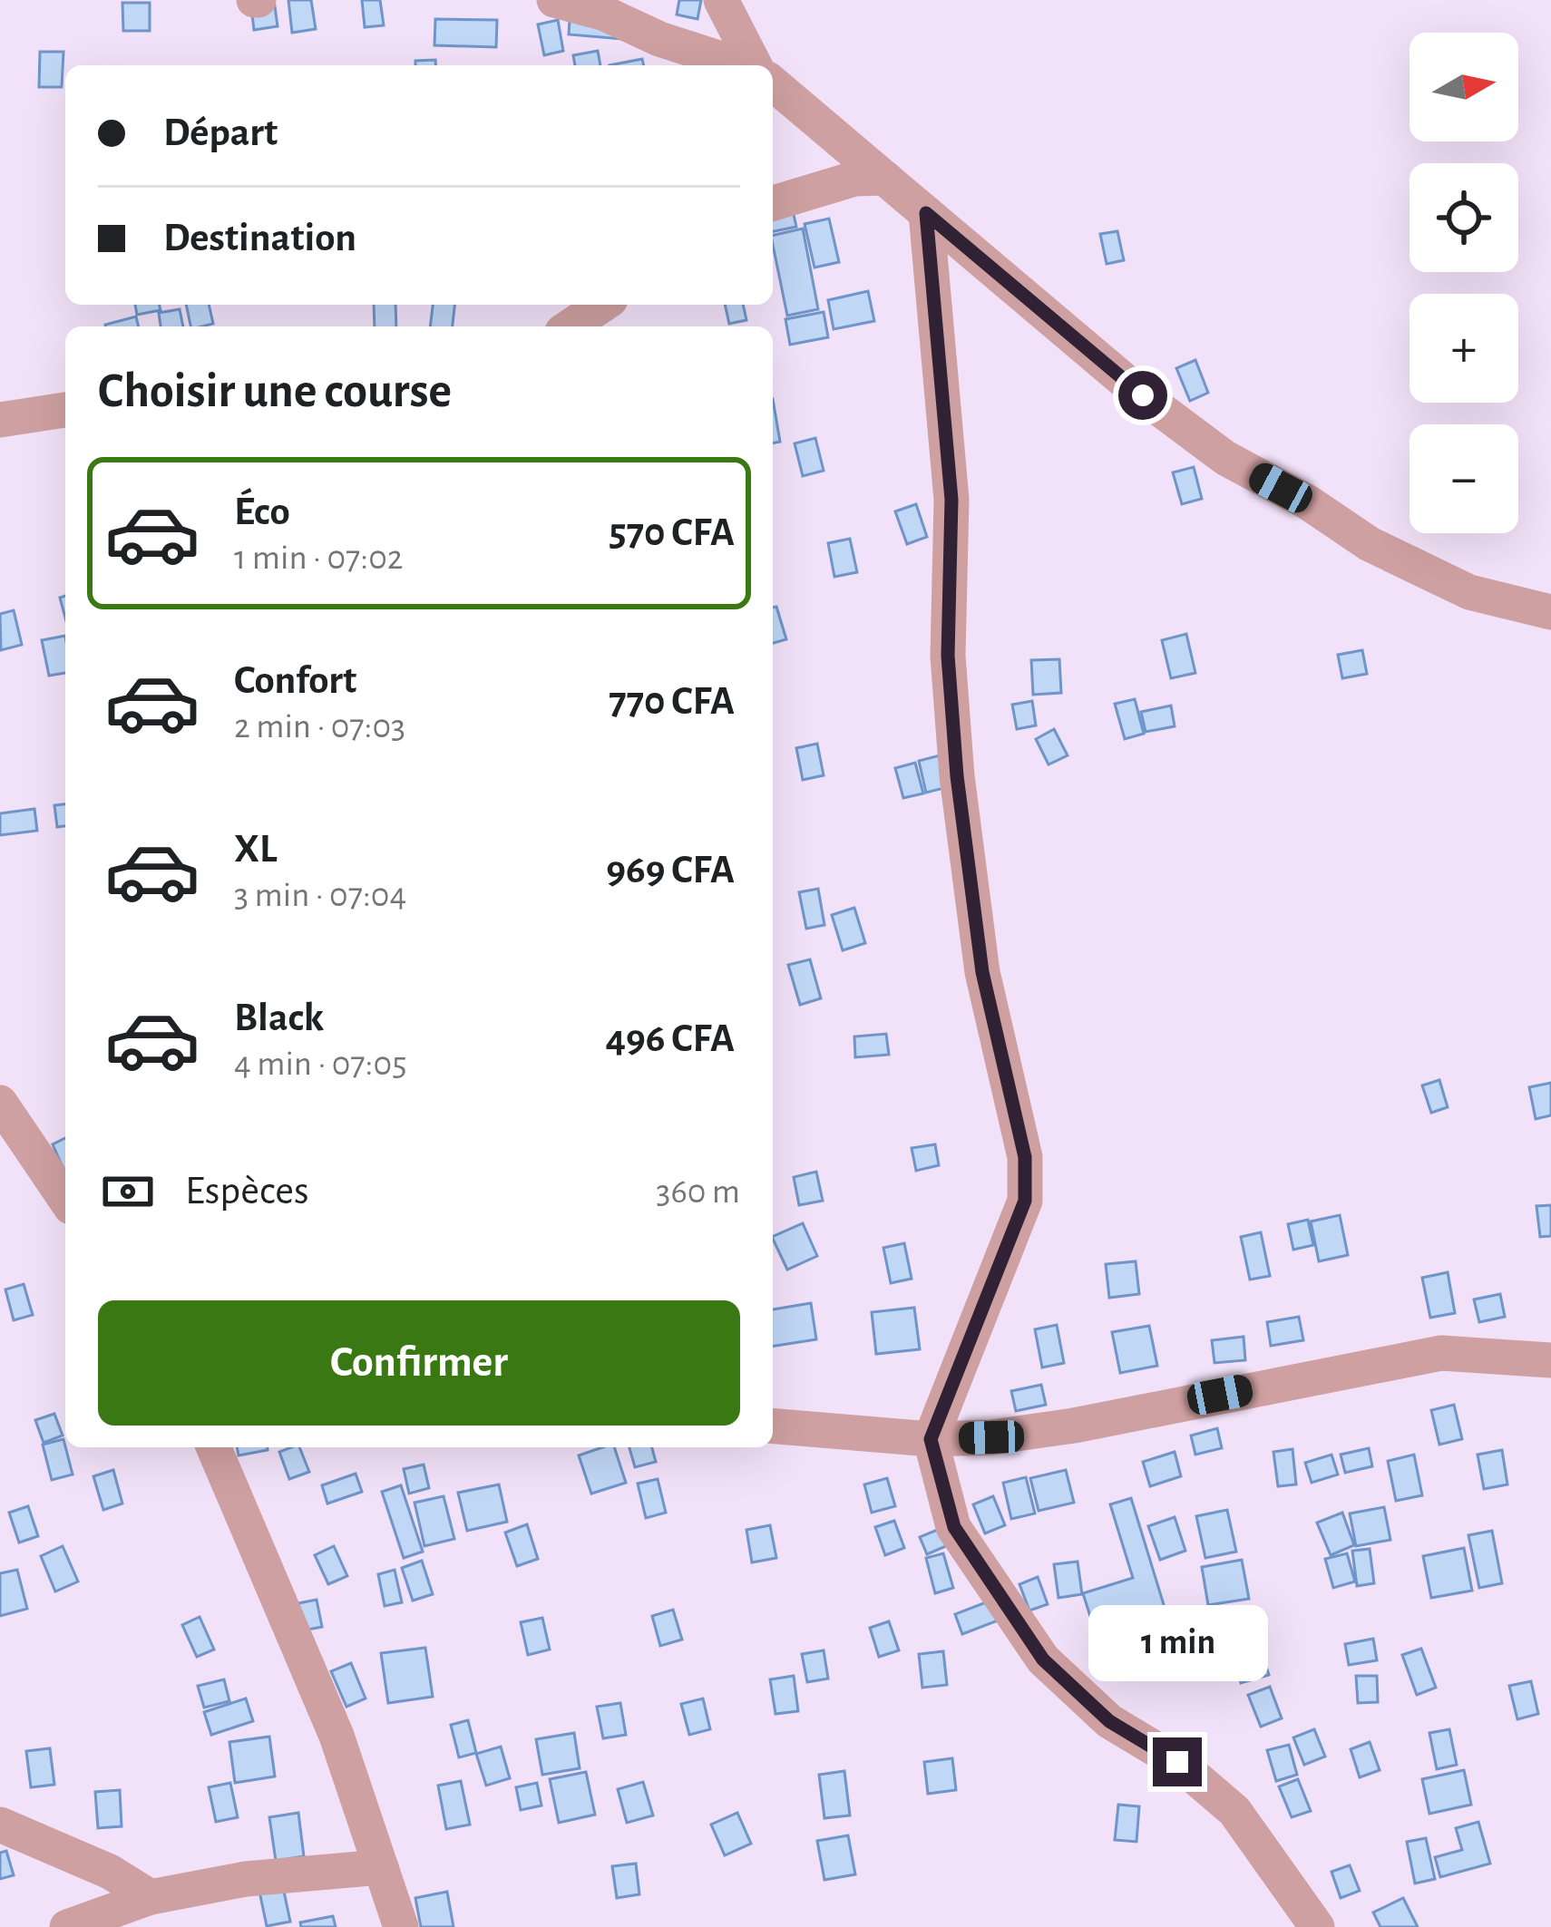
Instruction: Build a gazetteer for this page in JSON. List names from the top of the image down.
{
  "north": "right",
  "page": {
    "map_buttons": ["+", "−"],
    "banner": ["Départ", "Destination"],
    "heading": "Choisir une course",
    "list": [
      {
        "name": "Éco",
        "note": "1 min · 07:02",
        "value": "570 CFA"
      },
      {
        "name": "Confort",
        "note": "2 min · 07:03",
        "value": "770 CFA"
      },
      {
        "name": "XL",
        "note": "3 min · 07:04",
        "value": "969 CFA"
      },
      {
        "name": "Black",
        "note": "4 min · 07:05",
        "value": "496 CFA"
      }
    ],
    "pay": ["Espèces", "360 m"],
    "buttons": "Confirmer",
    "bubble": "1 min"
  }
}
